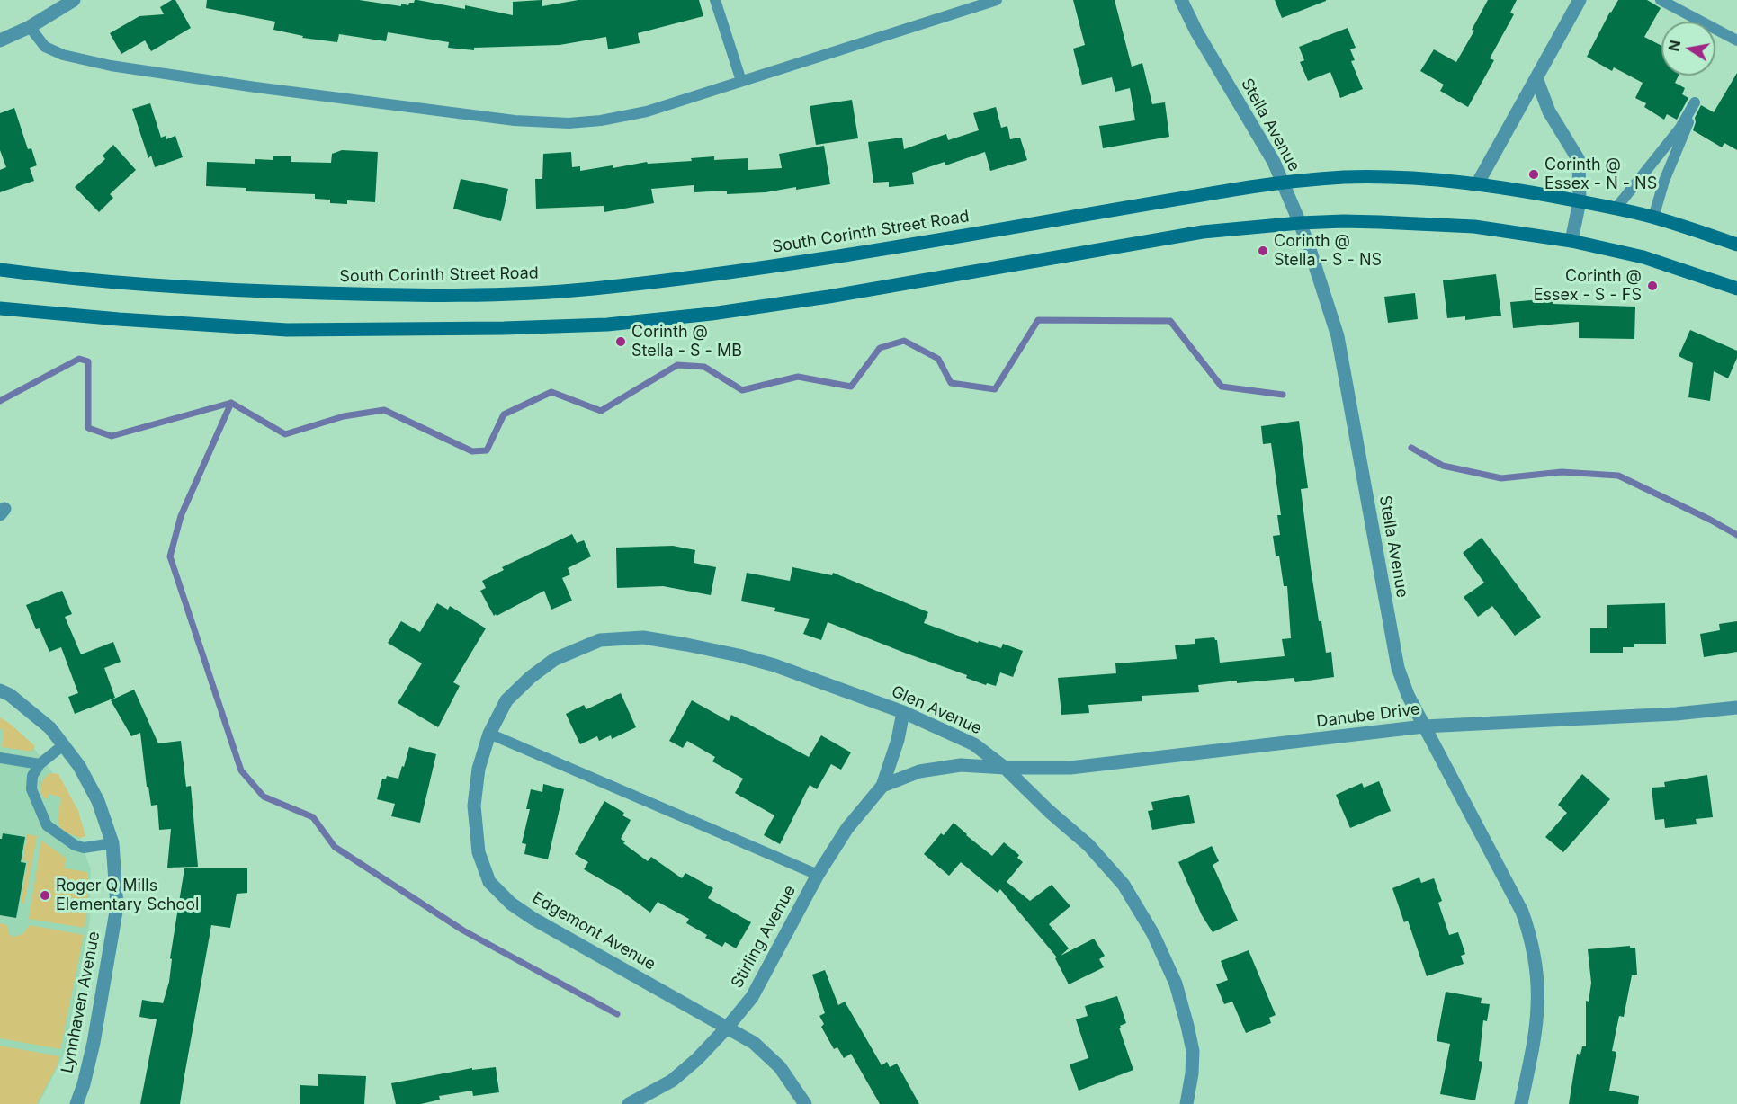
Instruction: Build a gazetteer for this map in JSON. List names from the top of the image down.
{
  "streets": {
    "main road": ["South Corinth Street Road"],
    "street": [
      "Stella Avenue",
      "Glen Avenue",
      "Danube Drive",
      "Edgemont Avenue",
      "Stirling Avenue",
      "Lynnhaven Avenue"
    ]
  },
  "crossings": [
    ["Stella Avenue", "South Corinth Street Road"],
    ["Stella Avenue", "Danube Drive"],
    ["Glen Avenue", "Danube Drive"],
    ["Glen Avenue", "Edgemont Avenue"],
    ["Glen Avenue", "Stirling Avenue"],
    ["Danube Drive", "Stirling Avenue"],
    ["Edgemont Avenue", "Stirling Avenue"]
  ],
  "places": [
    "Corinth @ Essex - N - NS",
    "Corinth @ Stella - S - NS",
    "Corinth @ Essex - S - FS",
    "Corinth @ Stella - S - MB",
    "Roger Q Mills Elementary School"
  ],
  "north": "left"
}
